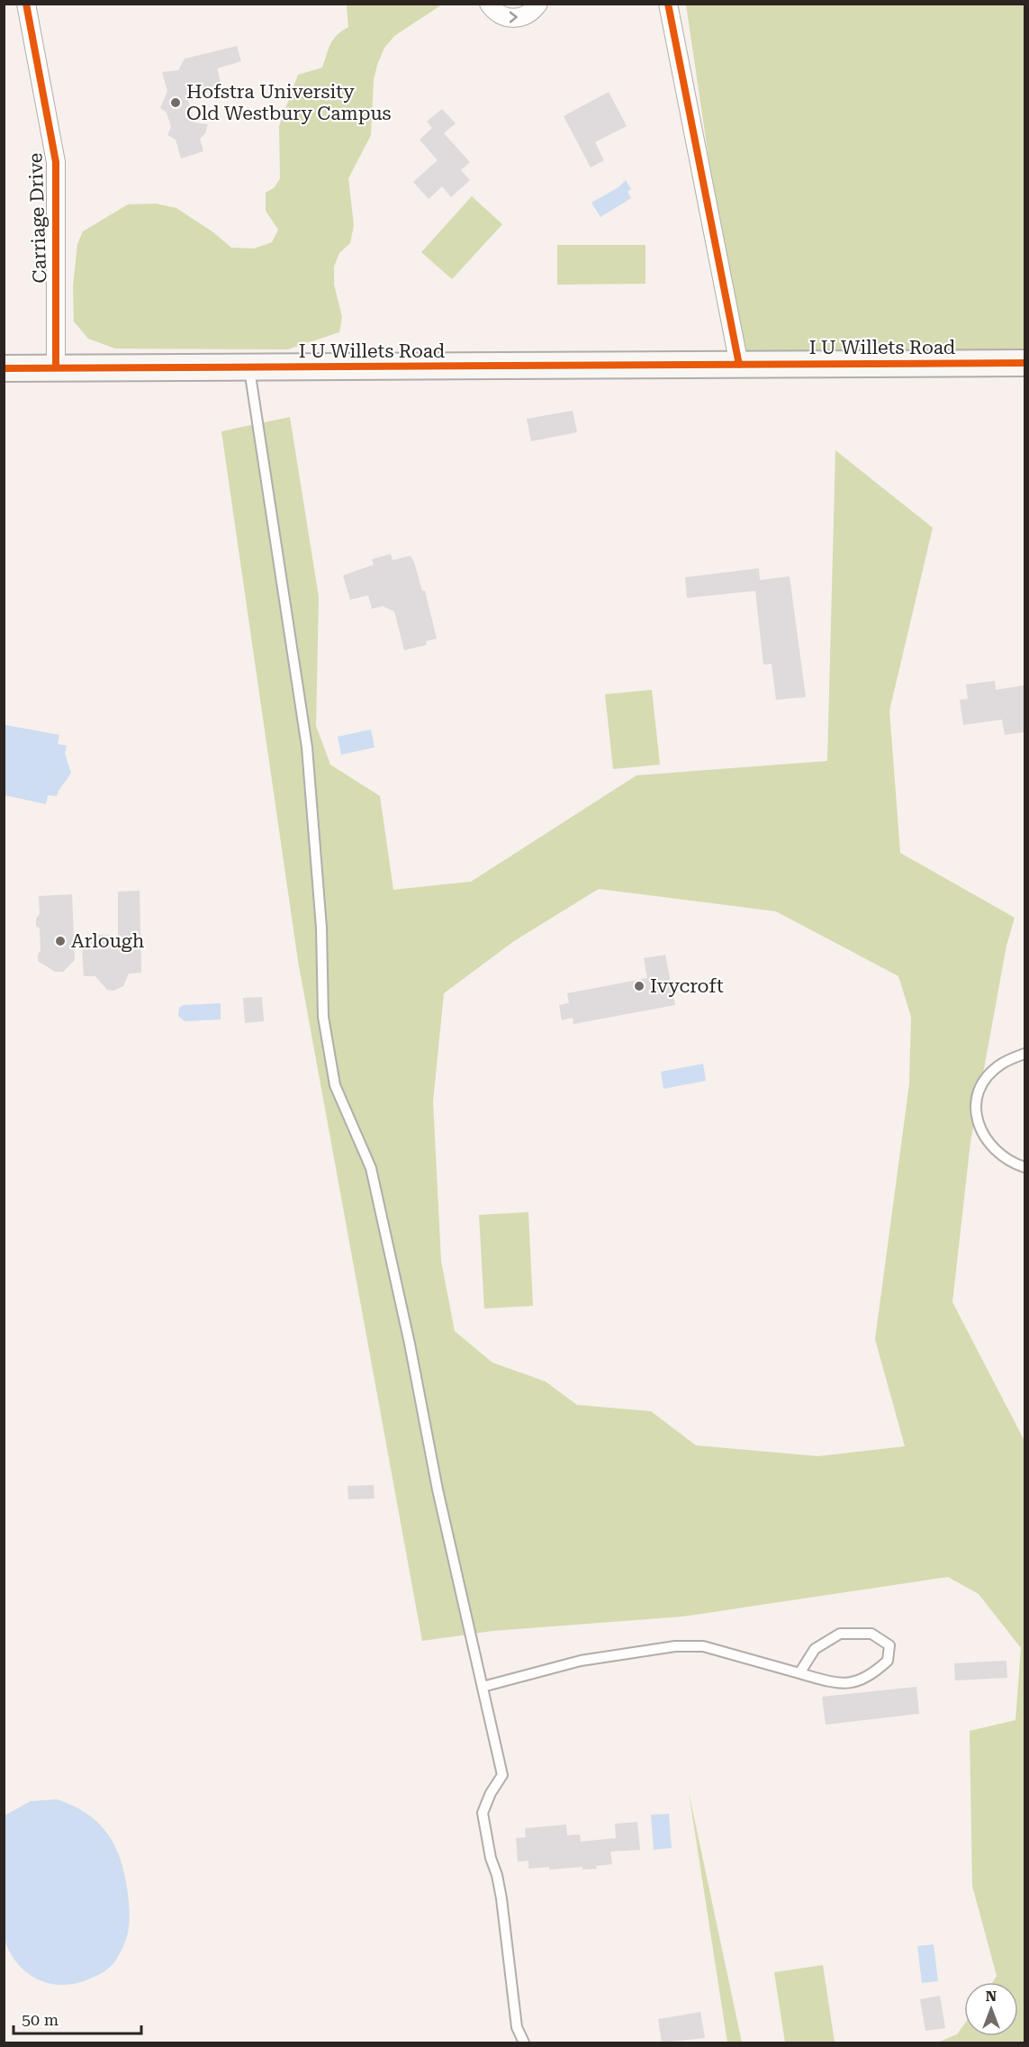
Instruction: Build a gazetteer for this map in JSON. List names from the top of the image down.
{
  "streets": {
    "street": ["Carriage Drive", "I U Willets Road"]
  },
  "crossings": [
    ["Carriage Drive", "I U Willets Road"]
  ],
  "places": ["Hofstra University Old Westbury Campus", "Arlough", "Ivycroft"],
  "scale_bar": "50 m",
  "north": "top"
}
